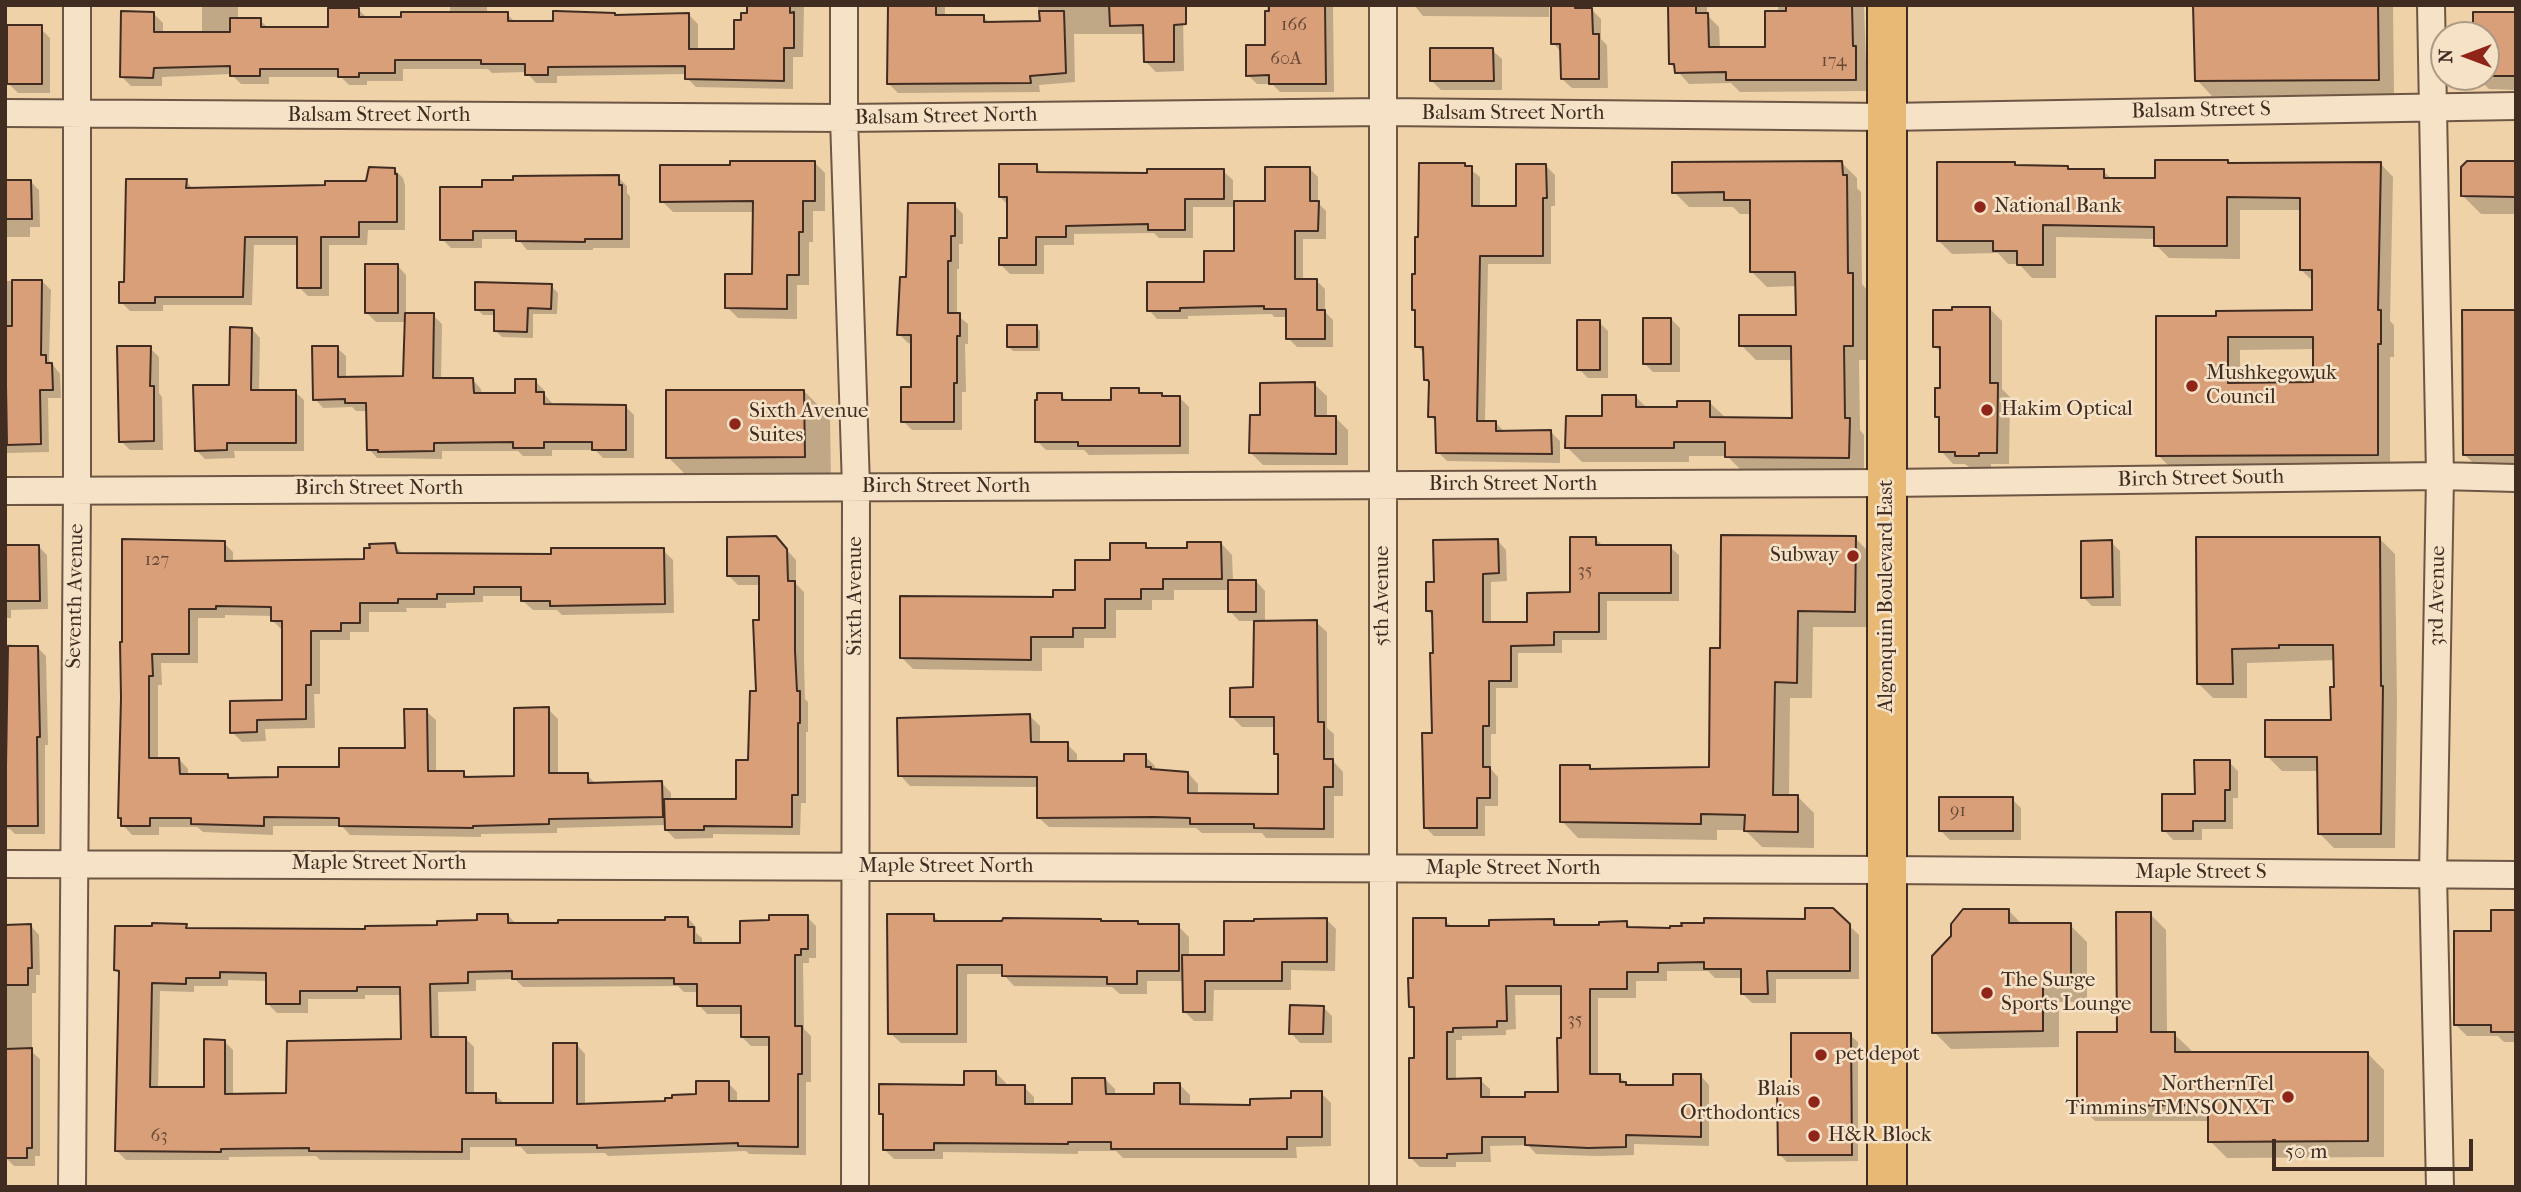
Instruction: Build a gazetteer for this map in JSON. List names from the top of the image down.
{
  "streets": {
    "main road": ["Algonquin Boulevard East"],
    "street": [
      "Balsam Street S",
      "Balsam Street North",
      "Birch Street South",
      "Birch Street North",
      "Seventh Avenue",
      "Sixth Avenue",
      "5th Avenue",
      "3rd Avenue",
      "Maple Street North",
      "Maple Street S"
    ]
  },
  "crossings": [
    ["Balsam Street S", "Balsam Street North"],
    ["Balsam Street S", "Algonquin Boulevard East"],
    ["Balsam Street S", "3rd Avenue"],
    ["Balsam Street North", "Seventh Avenue"],
    ["Balsam Street North", "Sixth Avenue"],
    ["Balsam Street North", "5th Avenue"],
    ["Balsam Street North", "Algonquin Boulevard East"],
    ["Birch Street South", "Birch Street North"],
    ["Birch Street South", "Algonquin Boulevard East"],
    ["Birch Street South", "3rd Avenue"],
    ["Birch Street North", "Seventh Avenue"],
    ["Birch Street North", "Sixth Avenue"],
    ["Birch Street North", "5th Avenue"],
    ["Birch Street North", "Algonquin Boulevard East"],
    ["Seventh Avenue", "Maple Street North"],
    ["Sixth Avenue", "Maple Street North"],
    ["5th Avenue", "Maple Street North"],
    ["Algonquin Boulevard East", "Maple Street North"],
    ["Algonquin Boulevard East", "Maple Street S"],
    ["3rd Avenue", "Maple Street S"],
    ["Maple Street North", "Maple Street S"]
  ],
  "places": [
    "National Bank",
    "Mushkegowuk Council",
    "Hakim Optical",
    "Sixth Avenue Suites",
    "Subway",
    "The Surge Sports Lounge",
    "pet depot",
    "NorthernTel Timmins TMNSONXT",
    "Blais Orthodontics",
    "H&R Block"
  ],
  "house_numbers": [
    "166",
    "60A",
    "174",
    "127",
    "35",
    "91",
    "35",
    "63"
  ],
  "scale_bar": "50 m",
  "north": "left"
}
